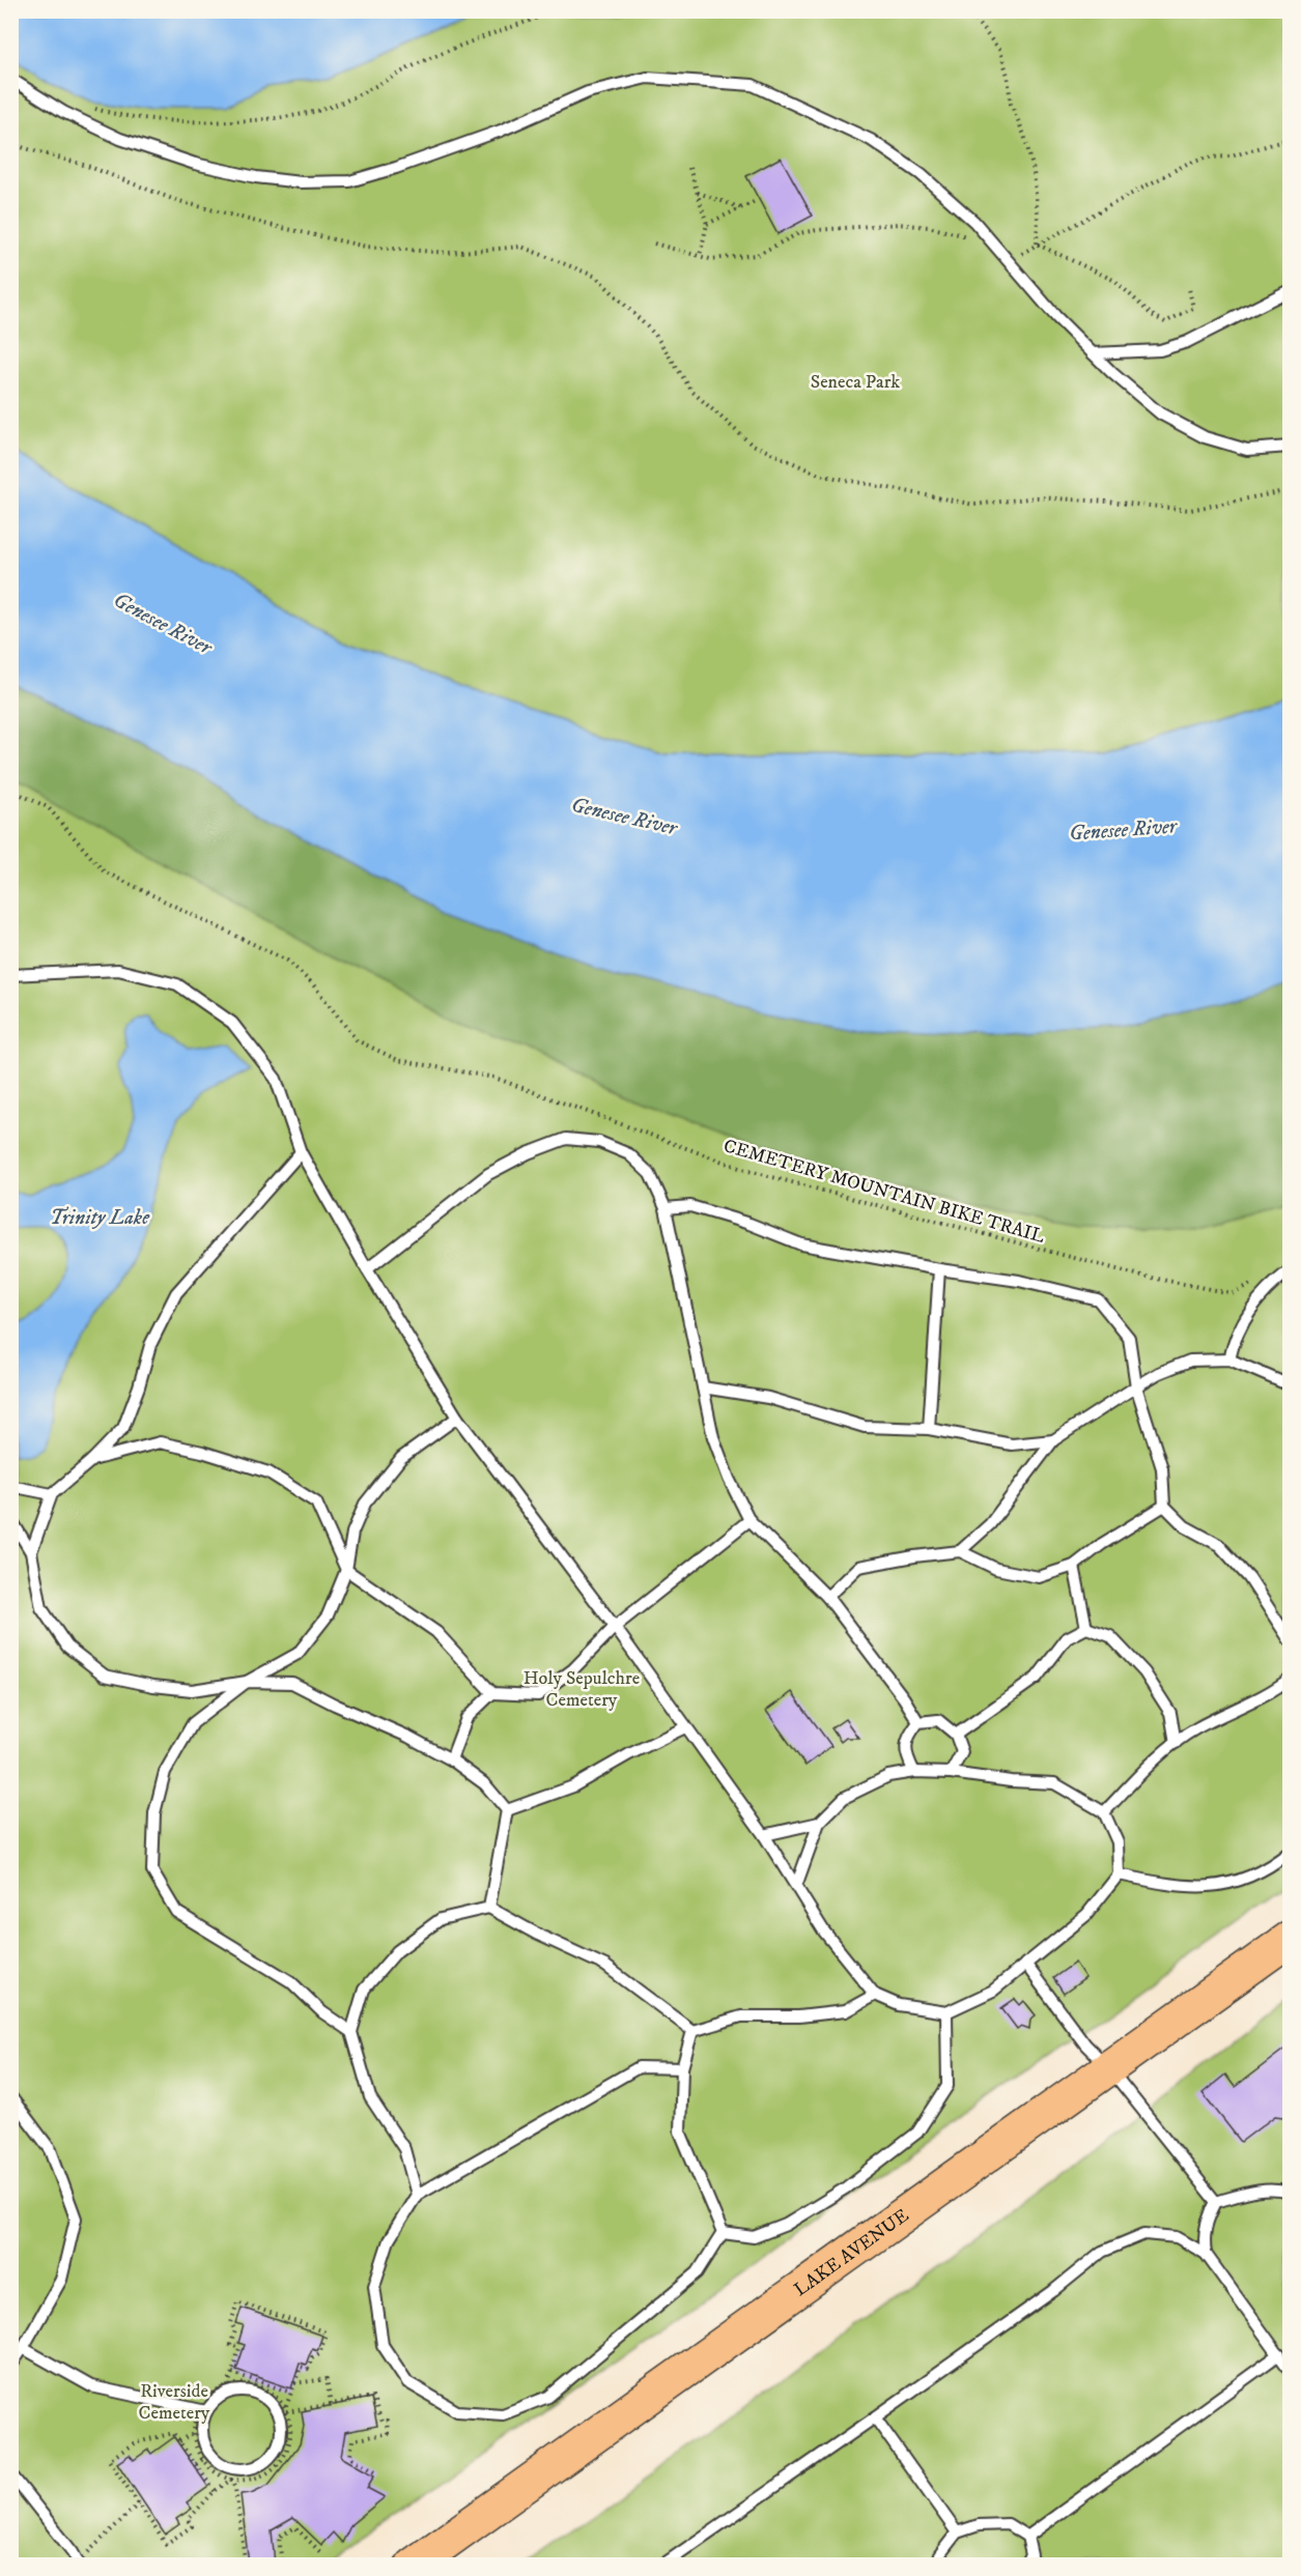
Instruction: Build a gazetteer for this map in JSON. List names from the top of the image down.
{
  "streets": {
    "main road": ["LAKE AVENUE"],
    "path": ["CEMETERY MOUNTAIN BIKE TRAIL"]
  },
  "water": ["Genesee River", "Trinity Lake"],
  "parks": ["Seneca Park", "Holy Sepulchre Cemetery", "Riverside Cemetery"]
}
